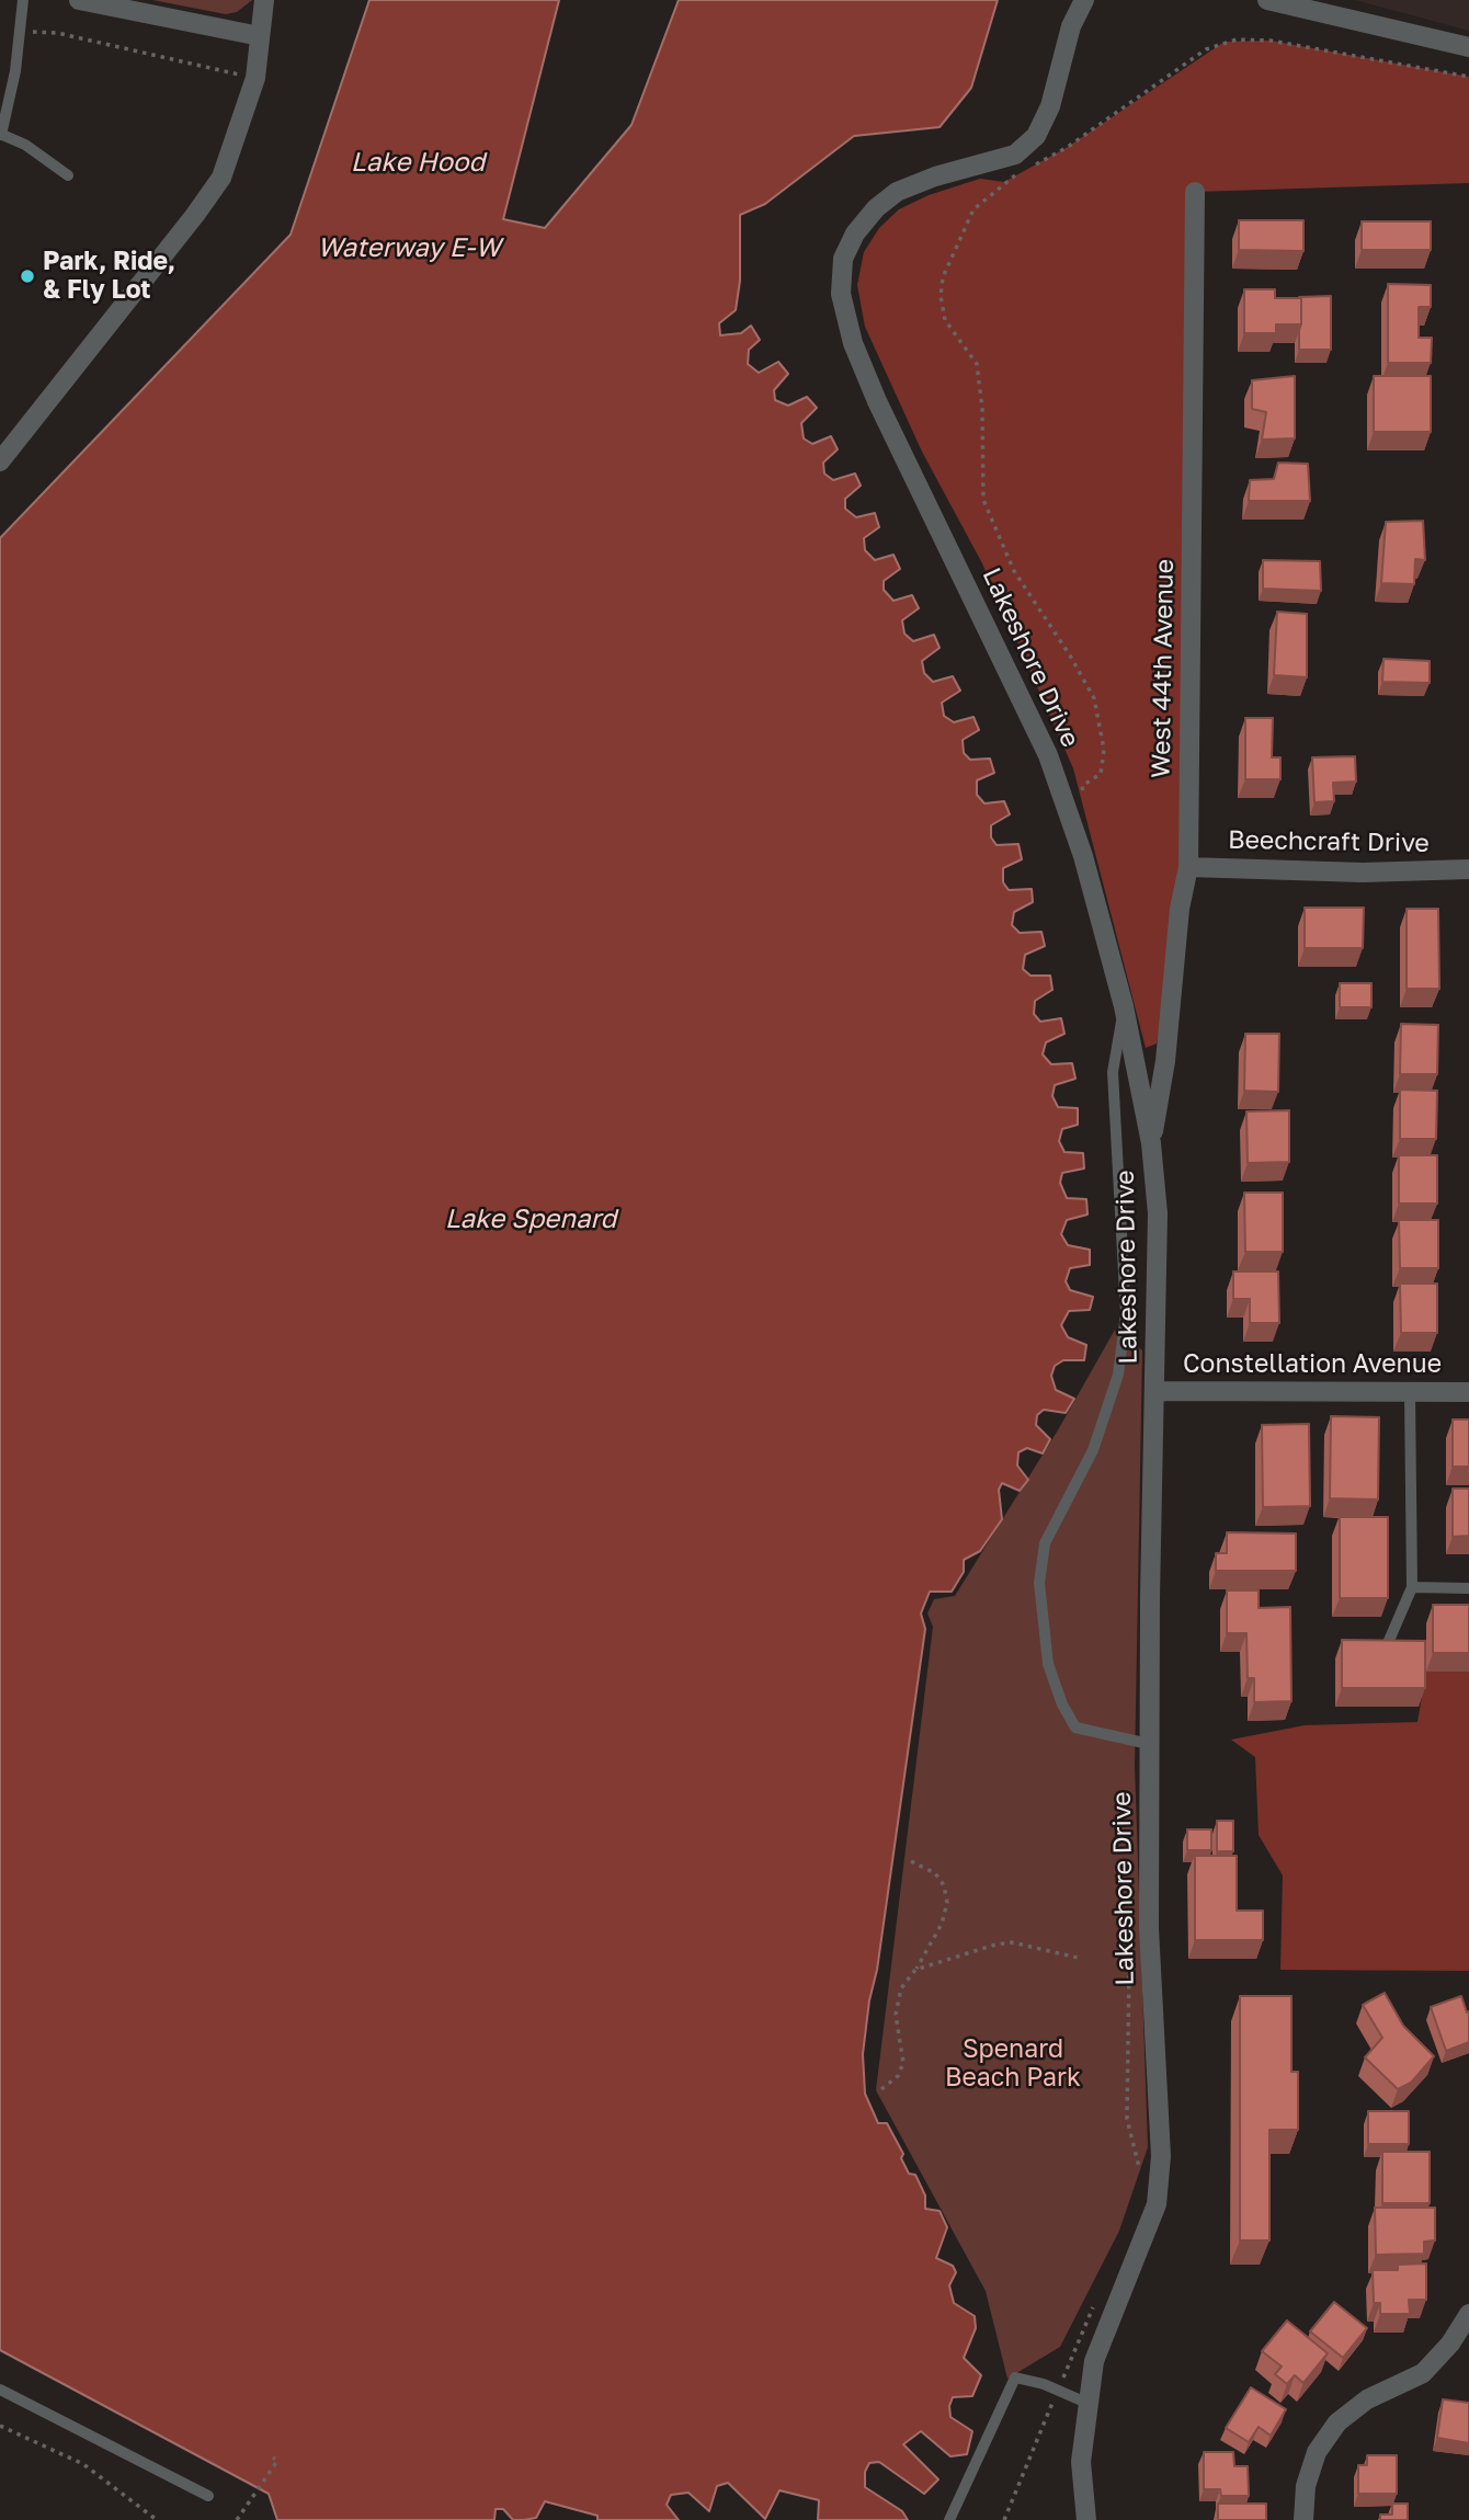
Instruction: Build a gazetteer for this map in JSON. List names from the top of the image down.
{
  "streets": {
    "street": [
      "Lakeshore Drive",
      "West 44th Avenue",
      "Beechcraft Drive",
      "Constellation Avenue"
    ]
  },
  "crossings": [
    ["Lakeshore Drive", "West 44th Avenue"],
    ["Lakeshore Drive", "Constellation Avenue"],
    ["West 44th Avenue", "Beechcraft Drive"]
  ],
  "water": ["Lake Hood", "Waterway E-W", "Lake Spenard"],
  "parks": ["Spenard Beach Park"],
  "places": ["Park, Ride, & Fly Lot"]
}
